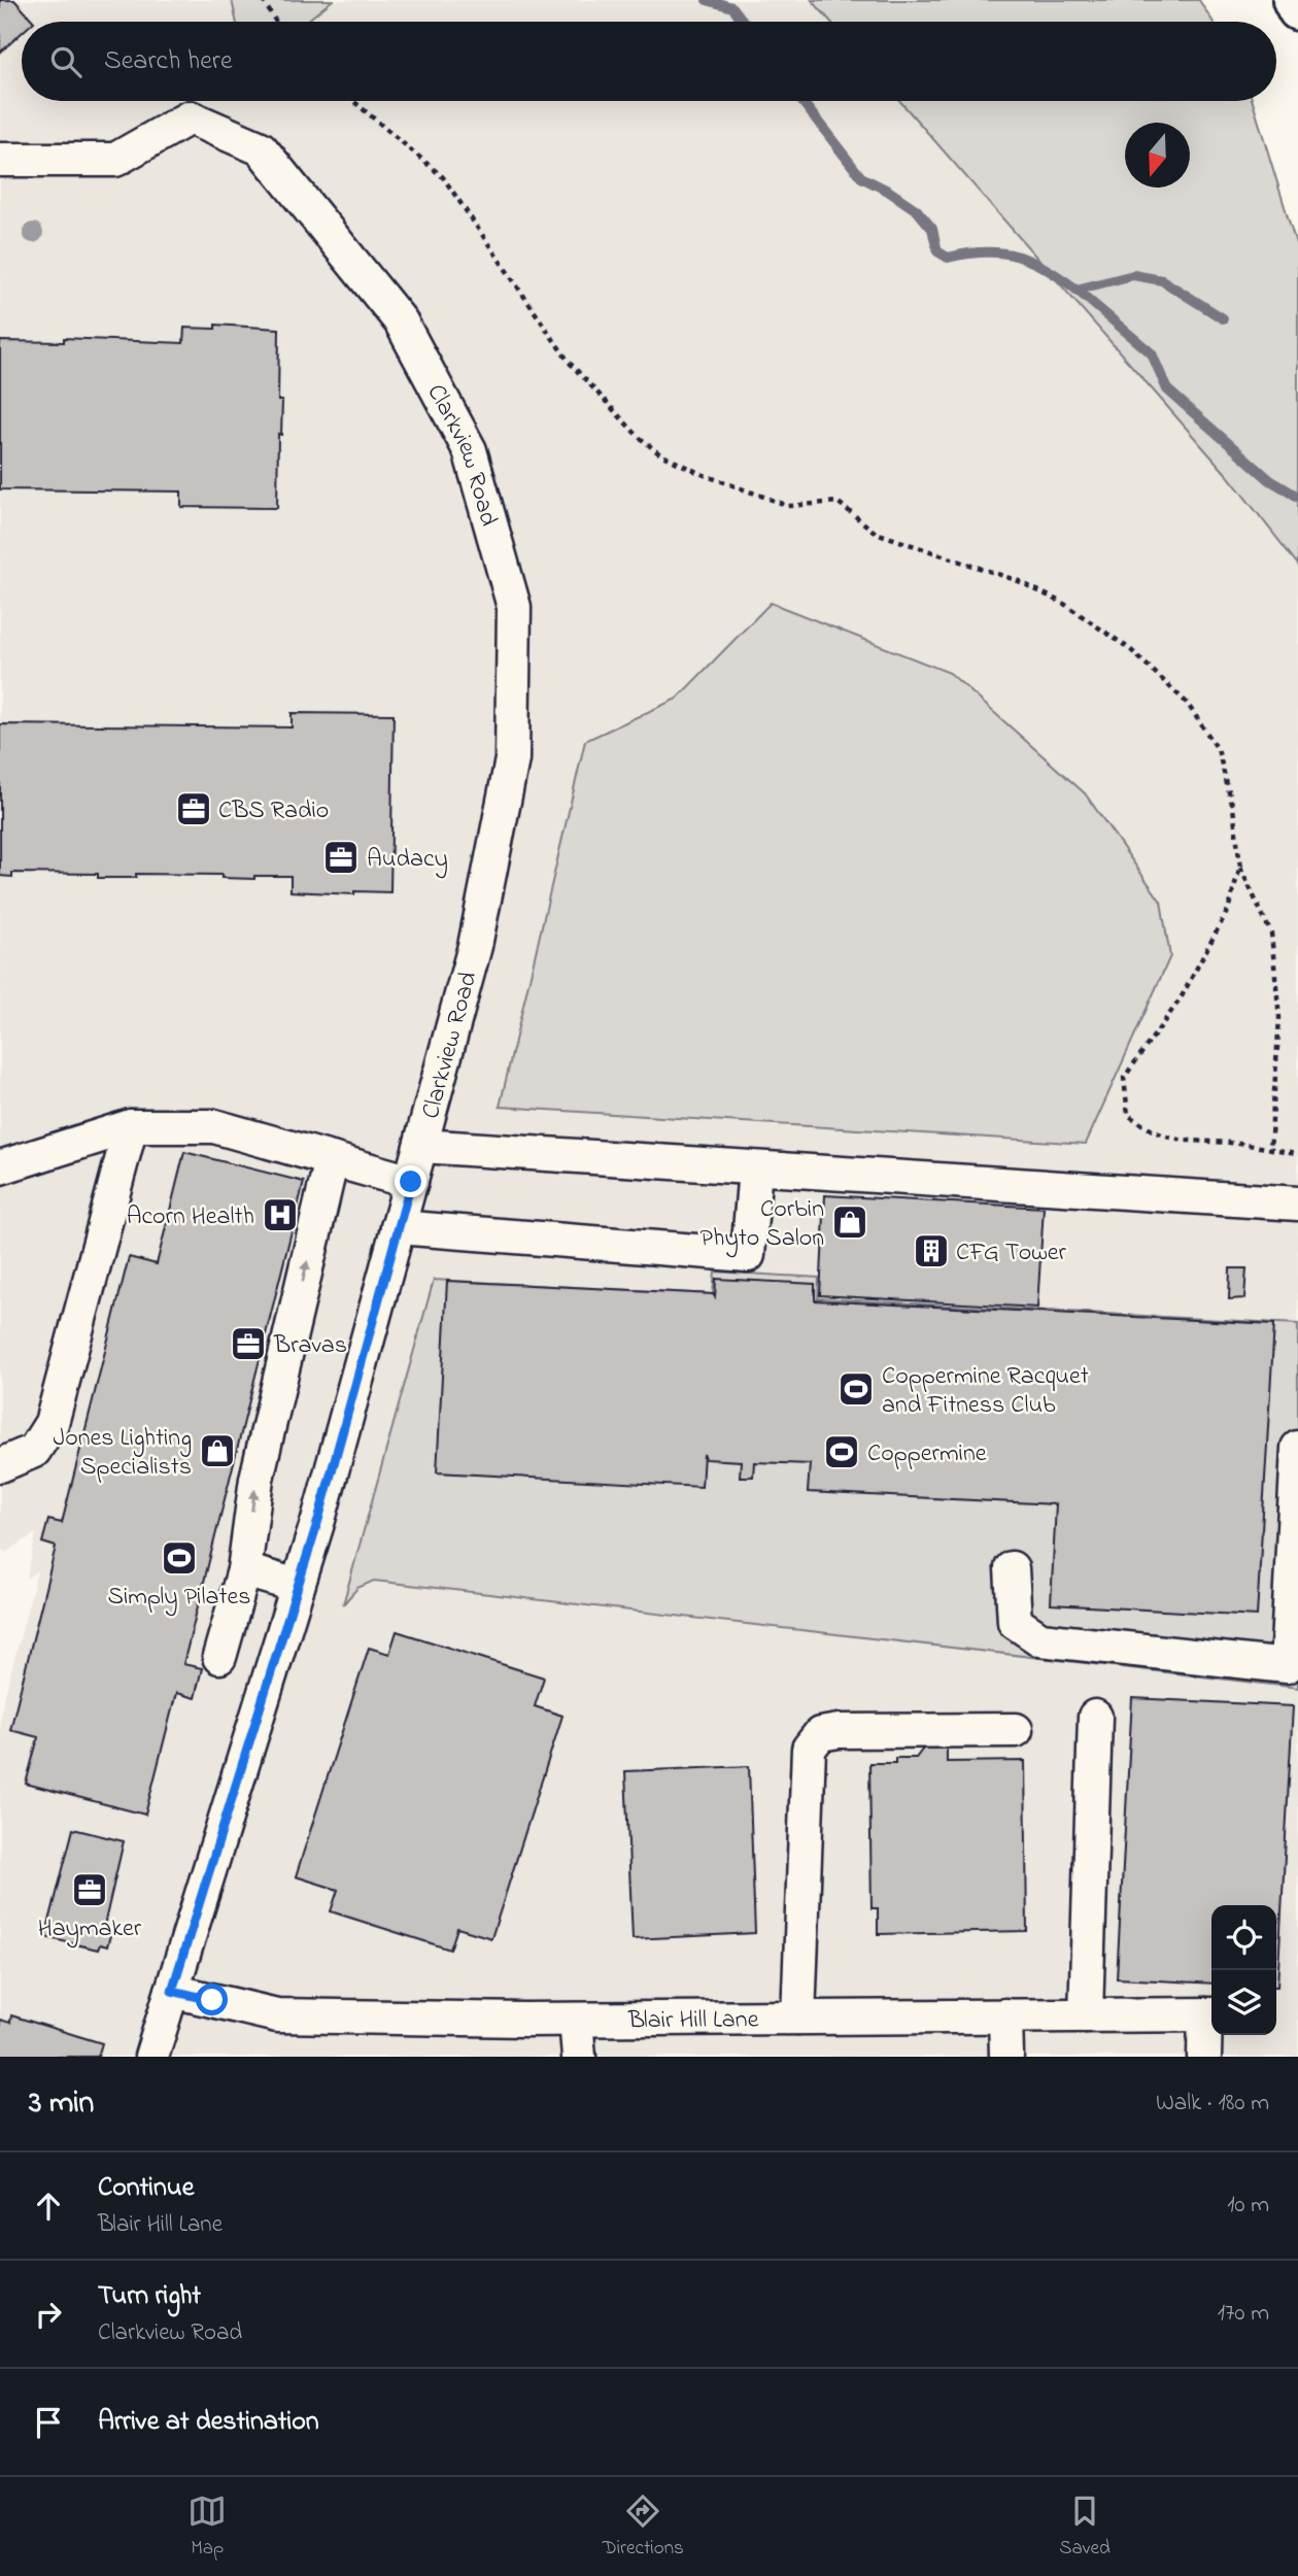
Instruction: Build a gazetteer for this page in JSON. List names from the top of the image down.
{
  "streets": {
    "street": ["Clarkview Road", "Blair Hill Lane"]
  },
  "crossings": [
    ["Clarkview Road", "Blair Hill Lane"]
  ],
  "places": {
    "office": [
      "CBS Radio",
      "Audacy",
      "Bravas",
      "Haymaker"
    ],
    "hospital": ["Acorn Health"],
    "shop": ["Corbin Phyto Salon", "Jones Lighting Specialists"],
    "building": ["CFG Tower"],
    "sports": ["Coppermine Racquet and Fitness Club", "Coppermine", "Simply Pilates"]
  },
  "north": "bottom",
  "page": {
    "search": "Search here",
    "heading": ["3 min", "Walk · 180 m"],
    "list": [
      ["Continue", "Blair Hill Lane", "10 m"],
      ["Turn right", "Clarkview Road", "170 m"],
      "Arrive at destination"
    ],
    "nav": ["Map", "Directions", "Saved"]
  }
}
